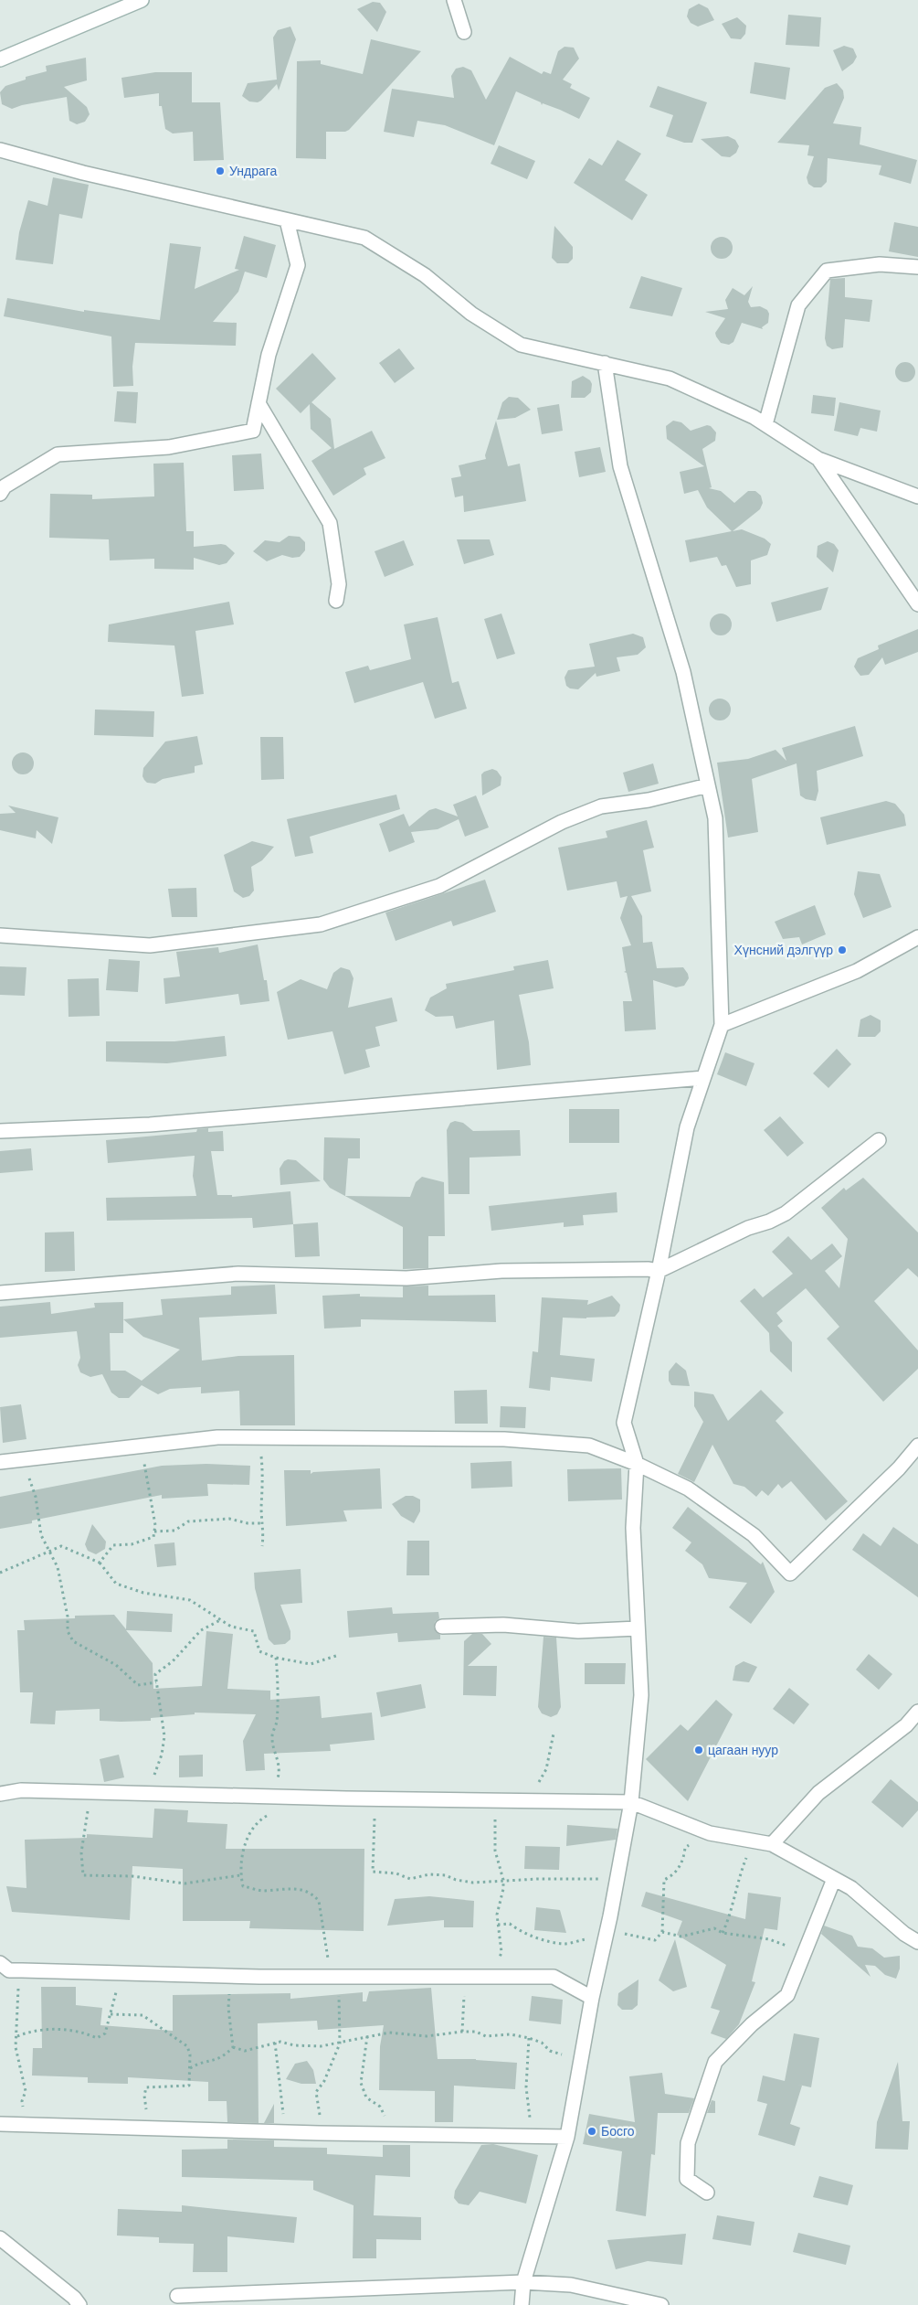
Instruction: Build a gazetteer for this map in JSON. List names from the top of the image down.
{
  "places": [
    "Ундрага",
    "Хүнсний дэлгүүр",
    "цагаан нуур",
    "Босго"
  ]
}
